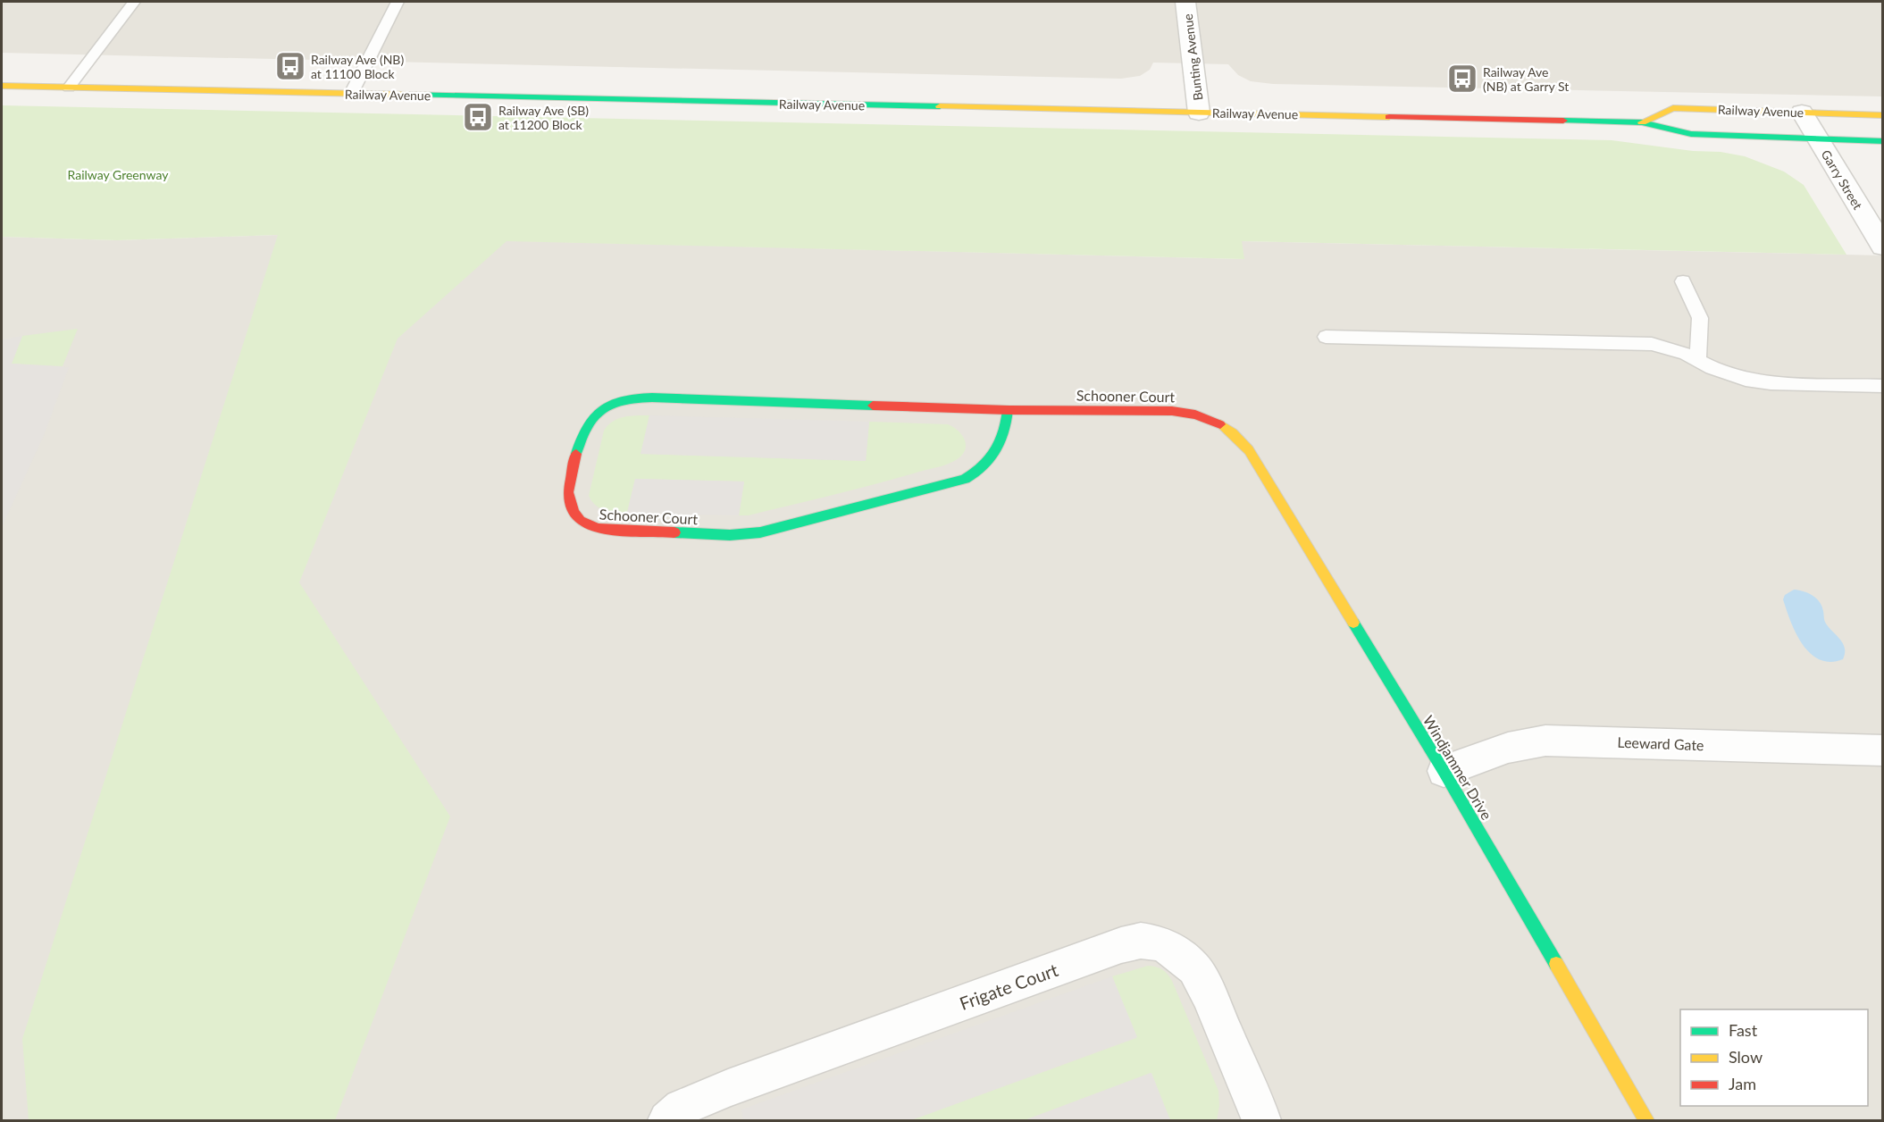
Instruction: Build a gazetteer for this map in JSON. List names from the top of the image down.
{
  "streets": {
    "street": [
      "Bunting Avenue",
      "Railway Avenue",
      "Garry Street",
      "Schooner Court",
      "Leeward Gate",
      "Windjammer Drive",
      "Frigate Court"
    ]
  },
  "crossings": [
    ["Bunting Avenue", "Railway Avenue"],
    ["Railway Avenue", "Garry Street"],
    ["Schooner Court", "Windjammer Drive"],
    ["Leeward Gate", "Windjammer Drive"]
  ],
  "parks": ["Railway Greenway"],
  "places": {
    "bus stop": ["Railway Ave (NB) at 11100 Block", "Railway Ave (NB) at Garry St", "Railway Ave (SB) at 11200 Block"]
  },
  "legend": ["Fast", "Slow", "Jam"]
}
